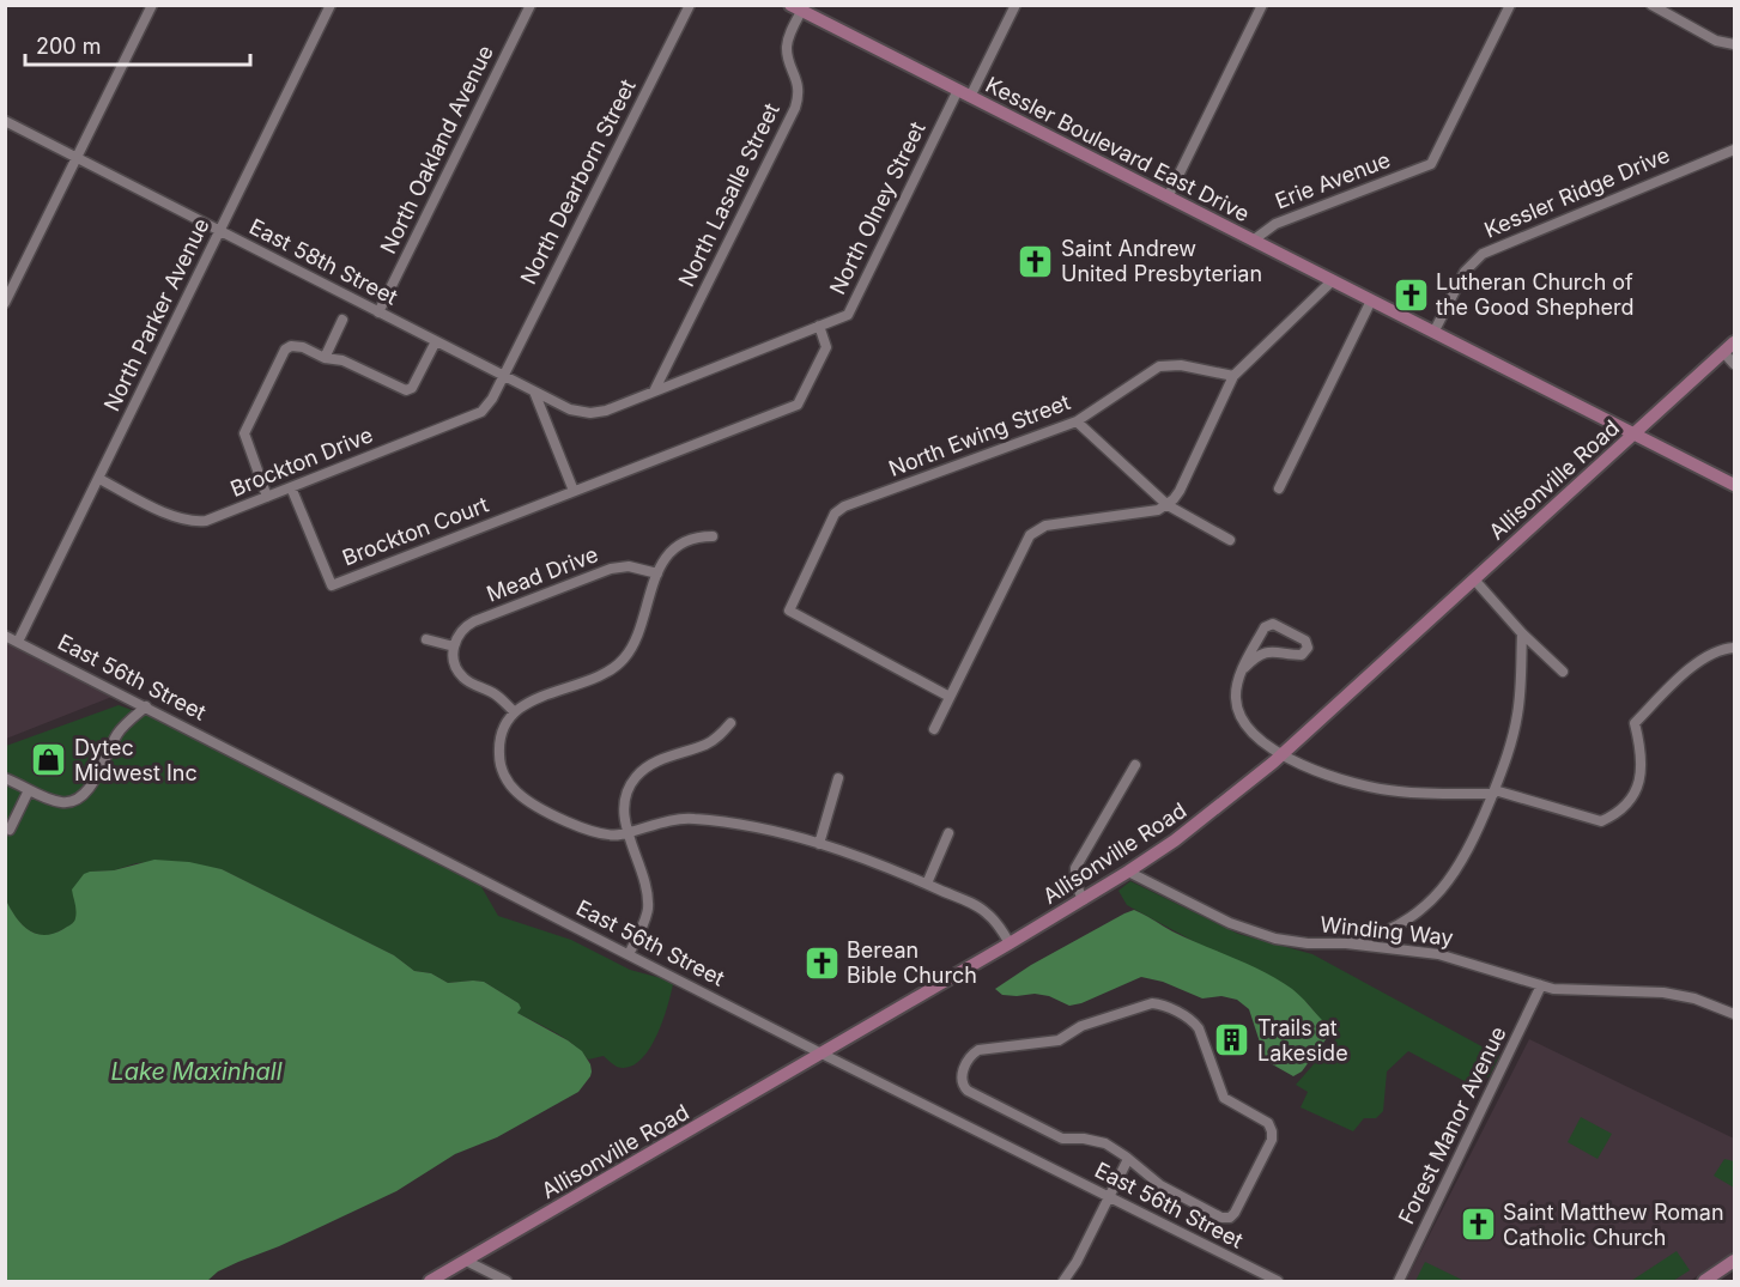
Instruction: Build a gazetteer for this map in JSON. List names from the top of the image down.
{
  "streets": {
    "main road": ["Kessler Boulevard East Drive", "Allisonville Road"],
    "street": [
      "North Oakland Avenue",
      "Erie Avenue",
      "North Dearborn Street",
      "Kessler Ridge Drive",
      "North Lasalle Street",
      "North Olney Street",
      "East 58th Street",
      "North Parker Avenue",
      "North Ewing Street",
      "Brockton Drive",
      "Brockton Court",
      "Mead Drive",
      "East 56th Street",
      "Winding Way",
      "Forest Manor Avenue"
    ]
  },
  "crossings": [
    ["North Oakland Avenue", "East 58th Street"],
    ["Kessler Boulevard East Drive", "Erie Avenue"],
    ["Kessler Boulevard East Drive", "Kessler Ridge Drive"],
    ["Kessler Boulevard East Drive", "North Lasalle Street"],
    ["Kessler Boulevard East Drive", "North Olney Street"],
    ["Kessler Boulevard East Drive", "Allisonville Road"],
    ["North Dearborn Street", "East 58th Street"],
    ["North Dearborn Street", "Brockton Drive"],
    ["North Lasalle Street", "East 58th Street"],
    ["North Olney Street", "Brockton Court"],
    ["East 58th Street", "North Parker Avenue"],
    ["East 58th Street", "Brockton Drive"],
    ["North Parker Avenue", "Brockton Drive"],
    ["North Parker Avenue", "East 56th Street"],
    ["Brockton Drive", "Brockton Court"],
    ["Allisonville Road", "East 56th Street"],
    ["Allisonville Road", "Winding Way"],
    ["Winding Way", "Forest Manor Avenue"]
  ],
  "water": ["Lake Maxinhall"],
  "places": {
    "church": [
      "Saint Andrew United Presbyterian",
      "Lutheran Church of the Good Shepherd",
      "Berean Bible Church",
      "Saint Matthew Roman Catholic Church"
    ],
    "shop": ["Dytec Midwest Inc"],
    "building": ["Trails at Lakeside"]
  },
  "scale_bar": "200 m"
}
